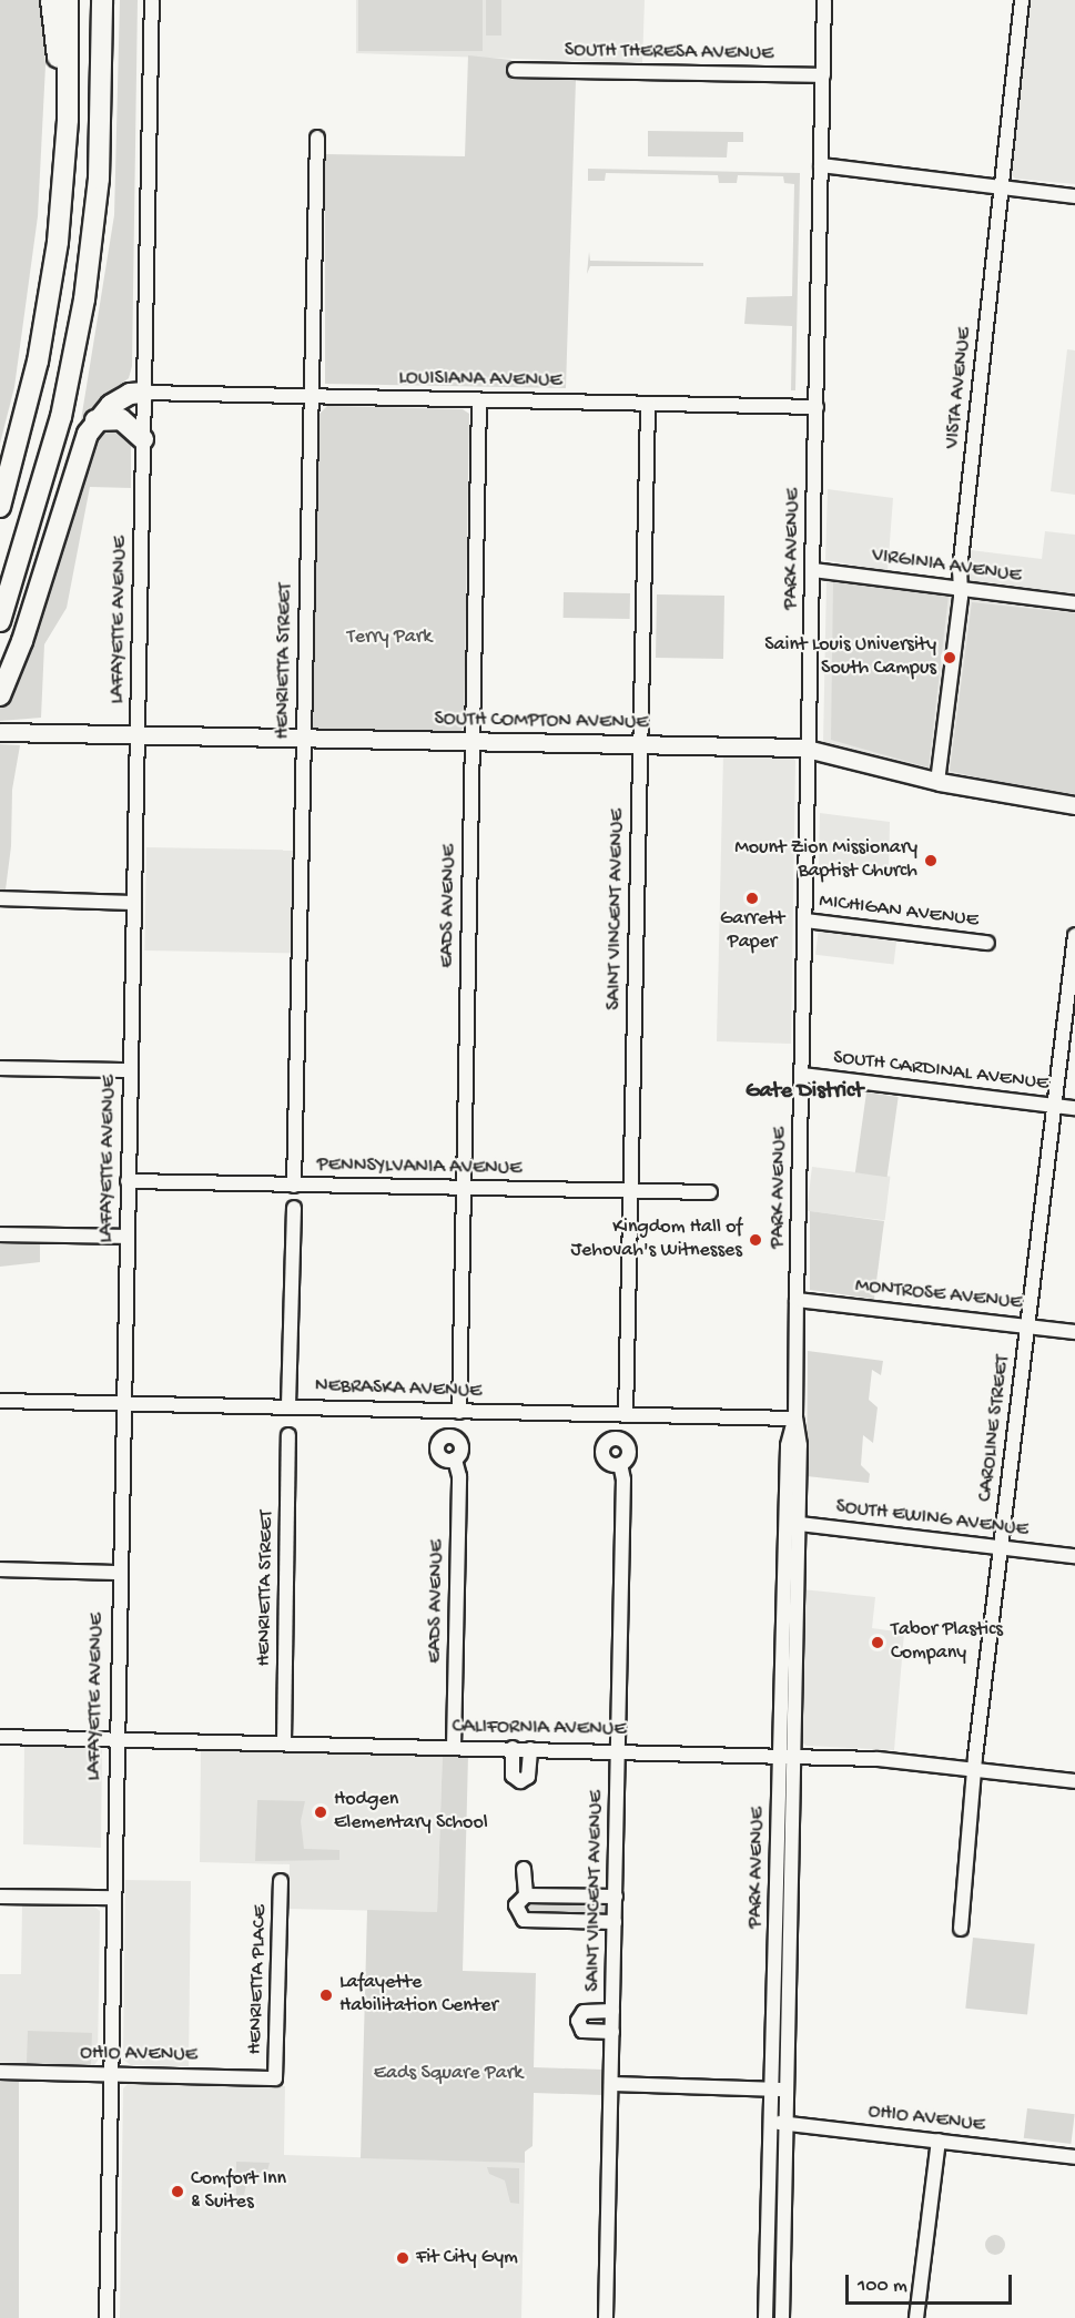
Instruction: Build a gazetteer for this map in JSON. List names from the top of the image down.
{
  "streets": {
    "main road": ["SOUTH COMPTON AVENUE"],
    "street": [
      "SOUTH THERESA AVENUE",
      "LOUISIANA AVENUE",
      "VISTA AVENUE",
      "PARK AVENUE",
      "VIRGINIA AVENUE",
      "LAFAYETTE AVENUE",
      "HENRIETTA STREET",
      "EADS AVENUE",
      "SAINT VINCENT AVENUE",
      "MICHIGAN AVENUE",
      "SOUTH CARDINAL AVENUE",
      "PENNSYLVANIA AVENUE",
      "MONTROSE AVENUE",
      "NEBRASKA AVENUE",
      "CAROLINE STREET",
      "SOUTH EWING AVENUE",
      "CALIFORNIA AVENUE",
      "HENRIETTA PLACE",
      "OHIO AVENUE"
    ]
  },
  "crossings": [
    ["SOUTH THERESA AVENUE", "PARK AVENUE"],
    ["LOUISIANA AVENUE", "PARK AVENUE"],
    ["LOUISIANA AVENUE", "LAFAYETTE AVENUE"],
    ["LOUISIANA AVENUE", "HENRIETTA STREET"],
    ["LOUISIANA AVENUE", "EADS AVENUE"],
    ["LOUISIANA AVENUE", "SAINT VINCENT AVENUE"],
    ["VISTA AVENUE", "VIRGINIA AVENUE"],
    ["VISTA AVENUE", "SOUTH COMPTON AVENUE"],
    ["PARK AVENUE", "VIRGINIA AVENUE"],
    ["PARK AVENUE", "SOUTH COMPTON AVENUE"],
    ["PARK AVENUE", "MICHIGAN AVENUE"],
    ["PARK AVENUE", "SOUTH CARDINAL AVENUE"],
    ["PARK AVENUE", "MONTROSE AVENUE"],
    ["PARK AVENUE", "NEBRASKA AVENUE"],
    ["PARK AVENUE", "SOUTH EWING AVENUE"],
    ["PARK AVENUE", "CALIFORNIA AVENUE"],
    ["PARK AVENUE", "OHIO AVENUE"],
    ["LAFAYETTE AVENUE", "SOUTH COMPTON AVENUE"],
    ["LAFAYETTE AVENUE", "PENNSYLVANIA AVENUE"],
    ["LAFAYETTE AVENUE", "NEBRASKA AVENUE"],
    ["LAFAYETTE AVENUE", "CALIFORNIA AVENUE"],
    ["LAFAYETTE AVENUE", "OHIO AVENUE"],
    ["HENRIETTA STREET", "SOUTH COMPTON AVENUE"],
    ["HENRIETTA STREET", "PENNSYLVANIA AVENUE"],
    ["HENRIETTA STREET", "CALIFORNIA AVENUE"],
    ["SOUTH COMPTON AVENUE", "EADS AVENUE"],
    ["SOUTH COMPTON AVENUE", "SAINT VINCENT AVENUE"],
    ["EADS AVENUE", "PENNSYLVANIA AVENUE"],
    ["EADS AVENUE", "NEBRASKA AVENUE"],
    ["EADS AVENUE", "CALIFORNIA AVENUE"],
    ["SAINT VINCENT AVENUE", "PENNSYLVANIA AVENUE"],
    ["SAINT VINCENT AVENUE", "NEBRASKA AVENUE"],
    ["SAINT VINCENT AVENUE", "CALIFORNIA AVENUE"],
    ["SOUTH CARDINAL AVENUE", "CAROLINE STREET"],
    ["MONTROSE AVENUE", "CAROLINE STREET"],
    ["CAROLINE STREET", "SOUTH EWING AVENUE"],
    ["CAROLINE STREET", "CALIFORNIA AVENUE"],
    ["HENRIETTA PLACE", "OHIO AVENUE"]
  ],
  "districts": ["Gate District"],
  "parks": ["Terry Park", "Eads Square Park"],
  "places": [
    "Saint Louis University South Campus",
    "Mount Zion Missionary Baptist Church",
    "Garrett Paper",
    "Kingdom Hall of Jehovah's Witnesses",
    "Tabor Plastics Company",
    "Hodgen Elementary School",
    "Lafayette Habilitation Center",
    "Comfort Inn & Suites",
    "Fit City Gym"
  ],
  "scale_bar": "100 m"
}
